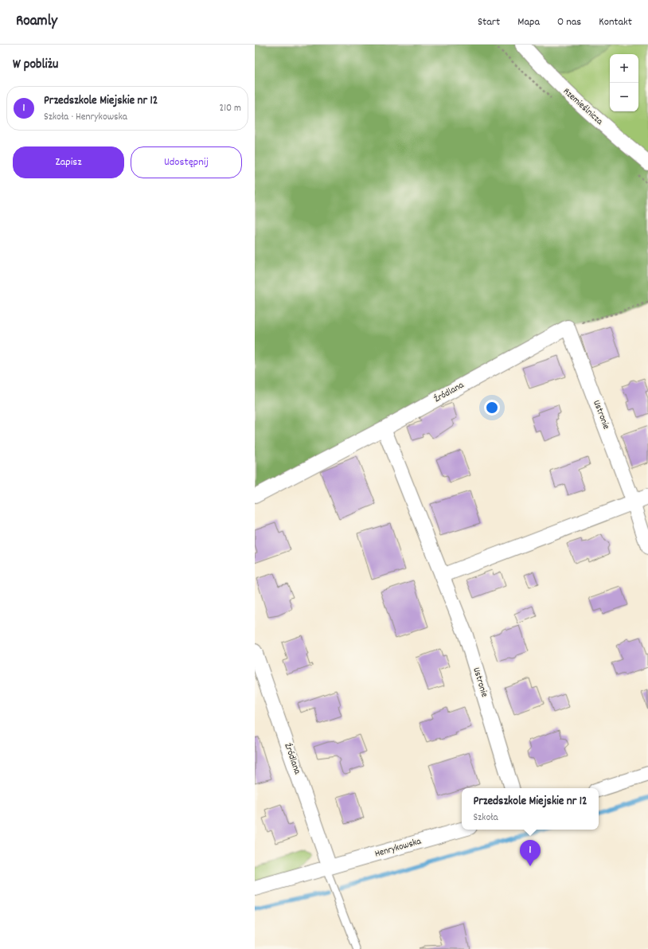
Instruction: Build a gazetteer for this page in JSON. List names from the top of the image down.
{
  "streets": {
    "street": [
      "Rzemieślnicza",
      "Źródlana",
      "Ustronie",
      "Henrykowska"
    ]
  },
  "crossings": [
    ["Źródlana", "Ustronie"],
    ["Źródlana", "Henrykowska"]
  ],
  "page": {
    "header": "Roamly",
    "nav": [
      "Start",
      "Mapa",
      "O nas",
      "Kontakt"
    ],
    "heading": "W pobliżu",
    "map_buttons": ["+", "−"],
    "list": [
      {
        "mark": "1",
        "name": "Przedszkole Miejskie nr 12",
        "note": "Szkoła · Henrykowska",
        "value": "210 m"
      }
    ],
    "buttons": ["Zapisz", "Udostępnij"],
    "popup": ["Przedszkole Miejskie nr 12", "Szkoła"],
    "pins": "1"
  }
}
